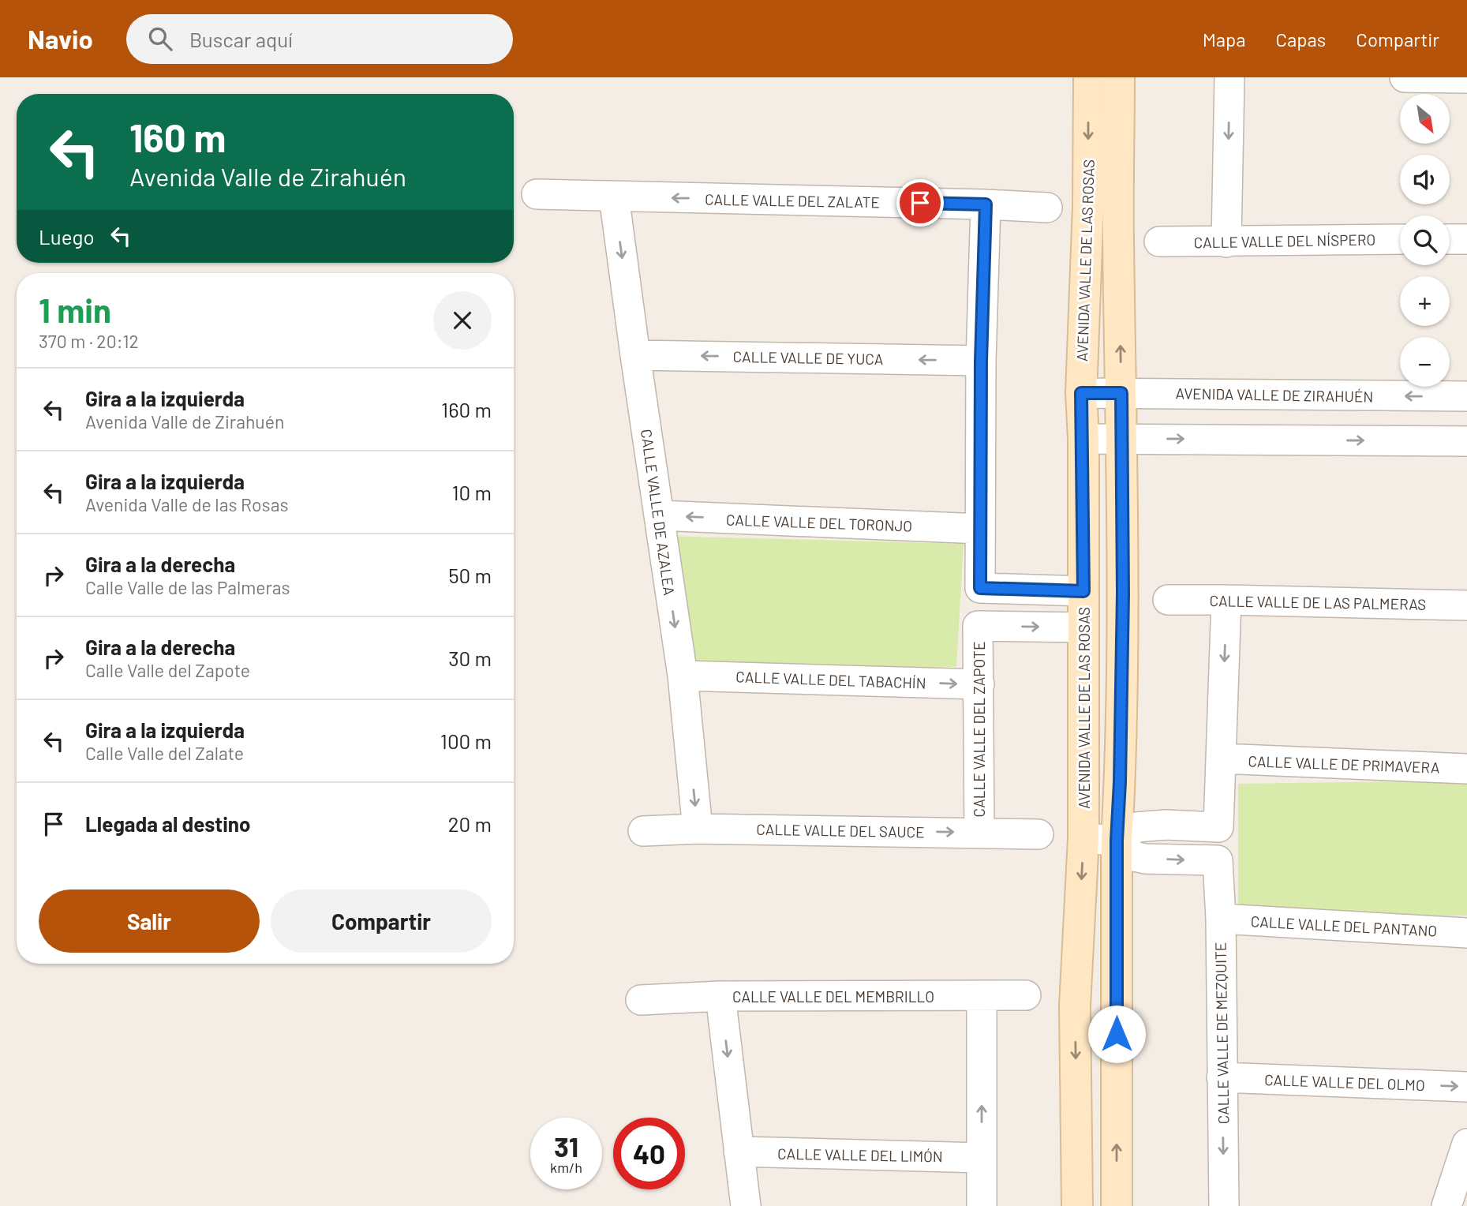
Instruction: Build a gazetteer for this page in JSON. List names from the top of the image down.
{
  "streets": {
    "street": [
      "CALLE VALLE DEL ZALATE",
      "CALLE VALLE DEL NÍSPERO",
      "AVENIDA VALLE DE LAS ROSAS",
      "CALLE VALLE DE YUCA",
      "AVENIDA VALLE DE ZIRAHUÉN",
      "CALLE VALLE DE AZALEA",
      "CALLE VALLE DEL TORONJO",
      "CALLE VALLE DE LAS PALMERAS",
      "CALLE VALLE DEL TABACHÍN",
      "CALLE VALLE DEL ZAPOTE",
      "CALLE VALLE DE PRIMAVERA",
      "CALLE VALLE DEL SAUCE",
      "CALLE VALLE DEL PANTANO",
      "CALLE VALLE DEL MEMBRILLO",
      "CALLE VALLE DE MEZQUITE",
      "CALLE VALLE DEL OLMO",
      "CALLE VALLE DEL LIMÓN"
    ]
  },
  "crossings": [
    ["CALLE VALLE DEL ZALATE", "CALLE VALLE DE AZALEA"],
    ["AVENIDA VALLE DE LAS ROSAS", "AVENIDA VALLE DE ZIRAHUÉN"],
    ["AVENIDA VALLE DE LAS ROSAS", "CALLE VALLE DEL ZAPOTE"],
    ["AVENIDA VALLE DE LAS ROSAS", "CALLE VALLE DE MEZQUITE"],
    ["CALLE VALLE DE YUCA", "CALLE VALLE DE AZALEA"],
    ["CALLE VALLE DE AZALEA", "CALLE VALLE DEL TORONJO"],
    ["CALLE VALLE DE AZALEA", "CALLE VALLE DEL TABACHÍN"],
    ["CALLE VALLE DE AZALEA", "CALLE VALLE DEL SAUCE"],
    ["CALLE VALLE DEL TABACHÍN", "CALLE VALLE DEL ZAPOTE"],
    ["CALLE VALLE DEL ZAPOTE", "CALLE VALLE DEL SAUCE"],
    ["CALLE VALLE DEL PANTANO", "CALLE VALLE DE MEZQUITE"],
    ["CALLE VALLE DE MEZQUITE", "CALLE VALLE DEL OLMO"]
  ],
  "one_way": [
    "CALLE VALLE DEL ZALATE",
    "CALLE VALLE DE YUCA",
    "CALLE VALLE DE AZALEA",
    "CALLE VALLE DEL TORONJO",
    "CALLE VALLE DEL TABACHÍN",
    "CALLE VALLE DEL SAUCE",
    "CALLE VALLE DEL OLMO"
  ],
  "north": "bottom right",
  "page": {
    "header": "Navio",
    "search": "Buscar aquí",
    "nav": ["Mapa", "Capas", "Compartir"],
    "map_buttons": ["+", "−"],
    "turn": ["160 m", "Avenida Valle de Zirahuén"],
    "then": "Luego",
    "heading": ["1 min", "370 m · 20:12"],
    "list": [
      {
        "name": "Gira a la izquierda",
        "note": "Avenida Valle de Zirahuén",
        "value": "160 m"
      },
      {
        "name": "Gira a la izquierda",
        "note": "Avenida Valle de las Rosas",
        "value": "10 m"
      },
      {
        "name": "Gira a la derecha",
        "note": "Calle Valle de las Palmeras",
        "value": "50 m"
      },
      {
        "name": "Gira a la derecha",
        "note": "Calle Valle del Zapote",
        "value": "30 m"
      },
      {
        "name": "Gira a la izquierda",
        "note": "Calle Valle del Zalate",
        "value": "100 m"
      },
      {
        "name": "Llegada al destino",
        "value": "20 m"
      }
    ],
    "buttons": ["Salir", "Compartir"],
    "speed": "31 km/h",
    "limit": "40"
  }
}
